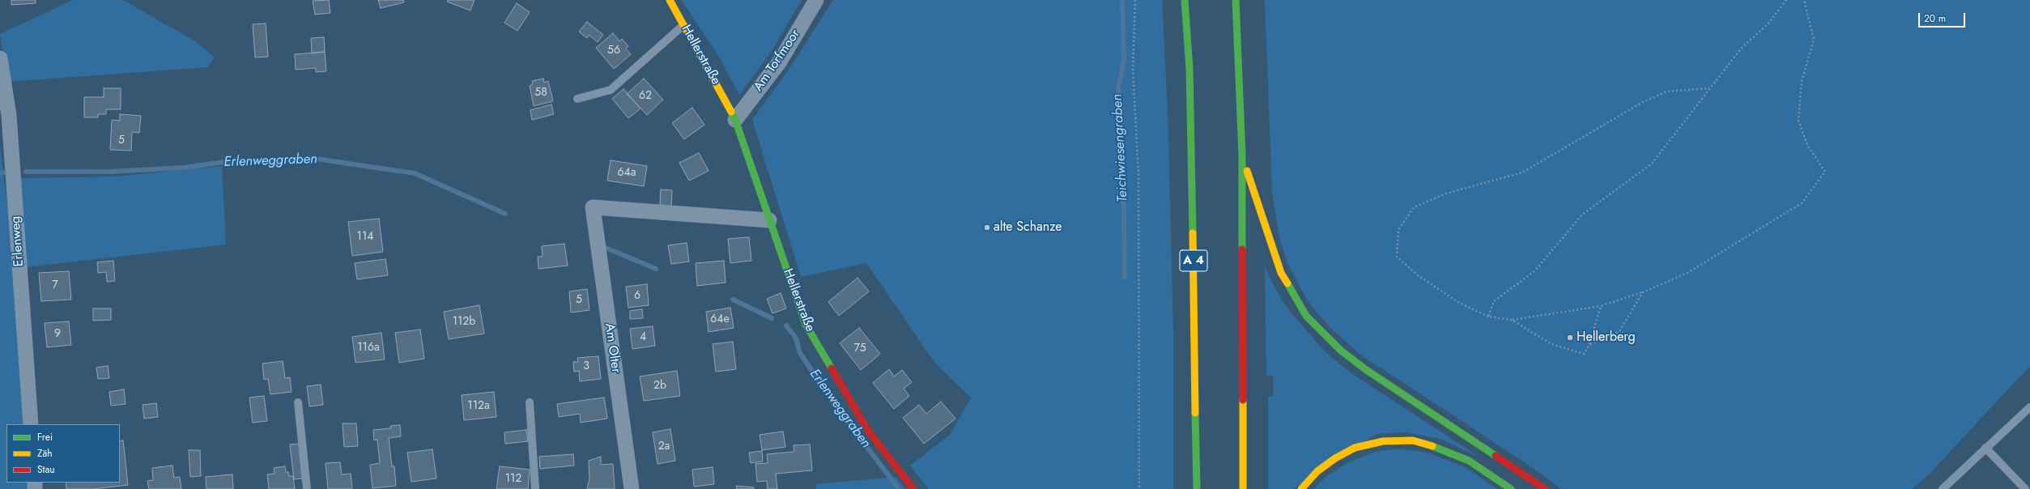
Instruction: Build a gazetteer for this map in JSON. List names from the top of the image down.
{
  "streets": {
    "main road": ["Hellerstraße", "A 4"],
    "street": ["Am Torfmoor", "Erlenweg", "Am Olter"]
  },
  "crossings": [
    ["Hellerstraße", "Am Torfmoor"],
    ["Hellerstraße", "Am Olter"]
  ],
  "water": ["Teichwiesengraben", "Erlenweggraben"],
  "places": ["alte Schanze", "Hellerberg"],
  "house_numbers": [
    "56",
    "58",
    "62",
    "5",
    "64a",
    "114",
    "7",
    "6",
    "5",
    "64e",
    "112b",
    "9",
    "4",
    "116a",
    "75",
    "3",
    "2b",
    "112a",
    "2a",
    "112"
  ],
  "legend": ["Frei", "Zäh", "Stau"],
  "scale_bar": "20 m"
}
